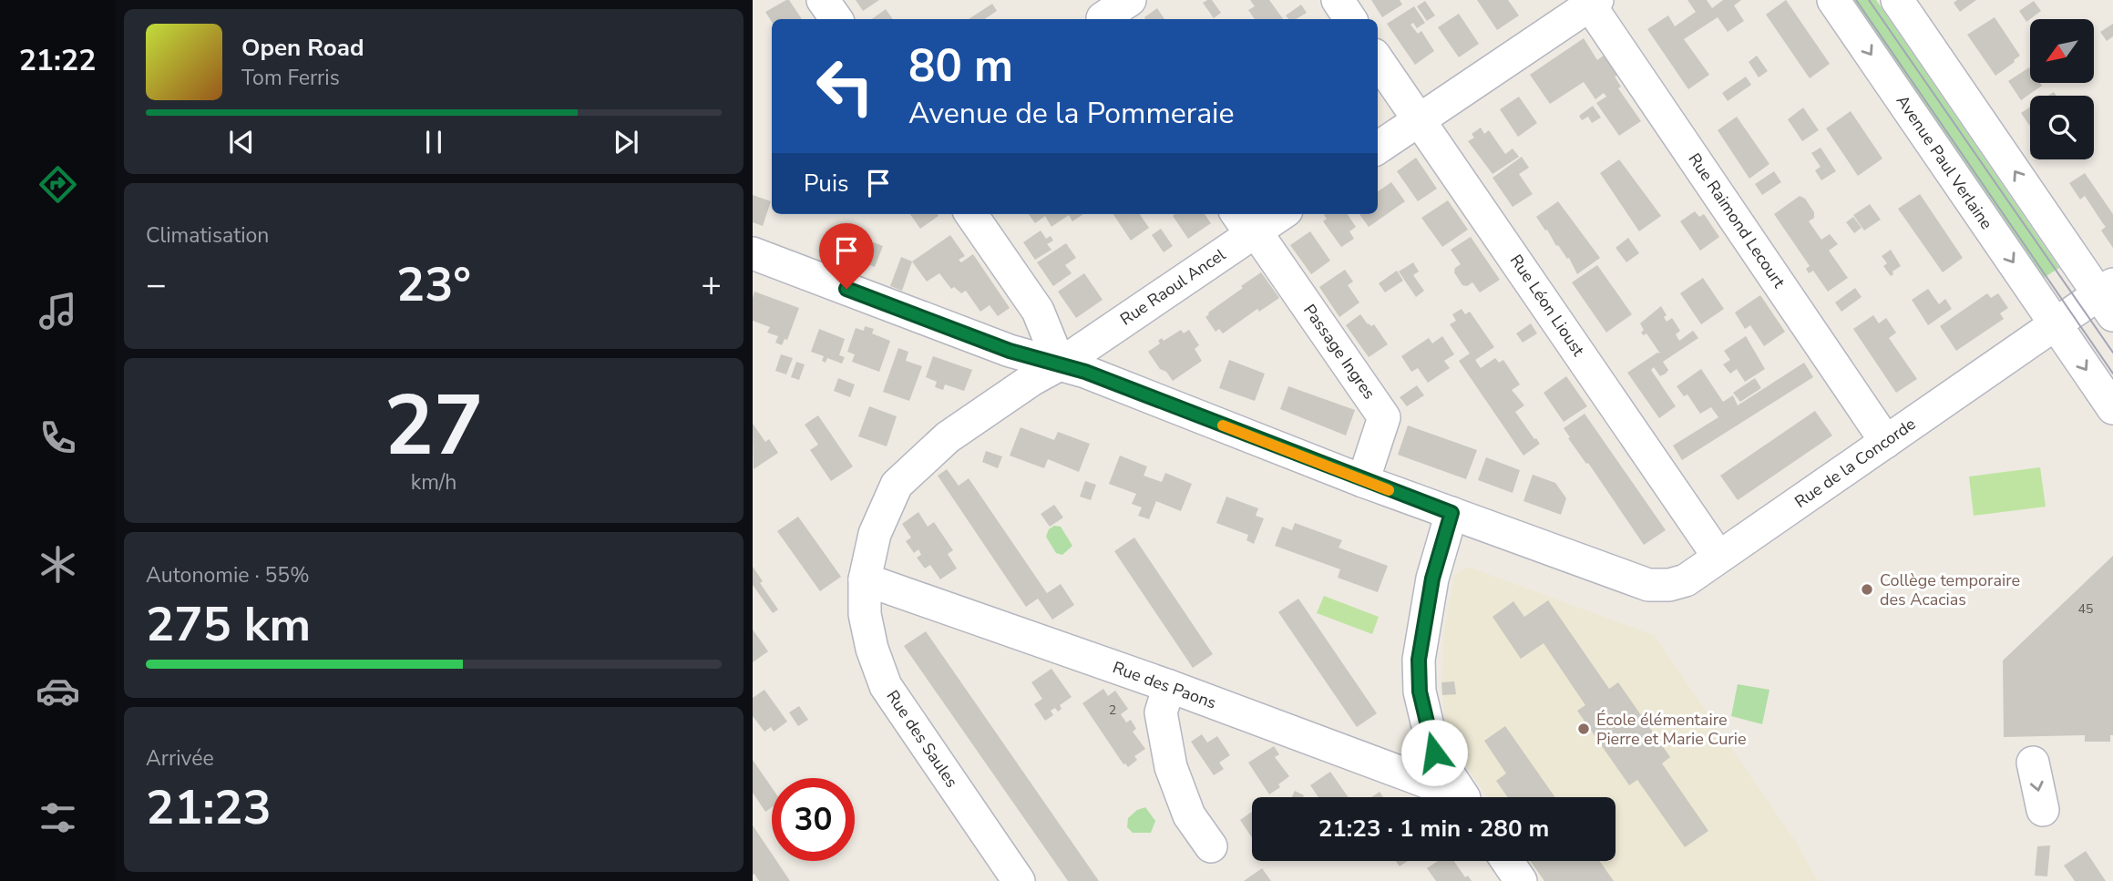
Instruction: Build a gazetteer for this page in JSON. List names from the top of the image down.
{
  "streets": {
    "street": [
      "Avenue Paul Verlaine",
      "Rue Raimond Lecourt",
      "Rue Raoul Ancel",
      "Rue Léon Lioust",
      "Passage Ingres",
      "Rue de la Concorde",
      "Rue des Paons",
      "Rue des Saules"
    ]
  },
  "crossings": [
    ["Avenue Paul Verlaine", "Rue de la Concorde"],
    ["Rue Raimond Lecourt", "Rue de la Concorde"],
    ["Rue Raoul Ancel", "Passage Ingres"],
    ["Rue Raoul Ancel", "Rue des Saules"],
    ["Rue Léon Lioust", "Rue de la Concorde"],
    ["Rue des Paons", "Rue des Saules"]
  ],
  "places": ["Collège temporaire des Acacias", "École élémentaire Pierre et Marie Curie"],
  "house_numbers": ["45", "2"],
  "north": "bottom left",
  "page": {
    "tabs": "21:22",
    "turn": ["80 m", "Avenue de la Pommeraie"],
    "song": ["Open Road", "Tom Ferris"],
    "then": "Puis",
    "tile": [
      "Climatisation",
      ["27", "km/h"],
      ["Autonomie · 55%", "275 km"],
      ["Arrivée", "21:23"]
    ],
    "heat": ["−", "23°", "+"],
    "limit": "30",
    "trip": "21:23 · 1 min · 280 m"
  }
}
